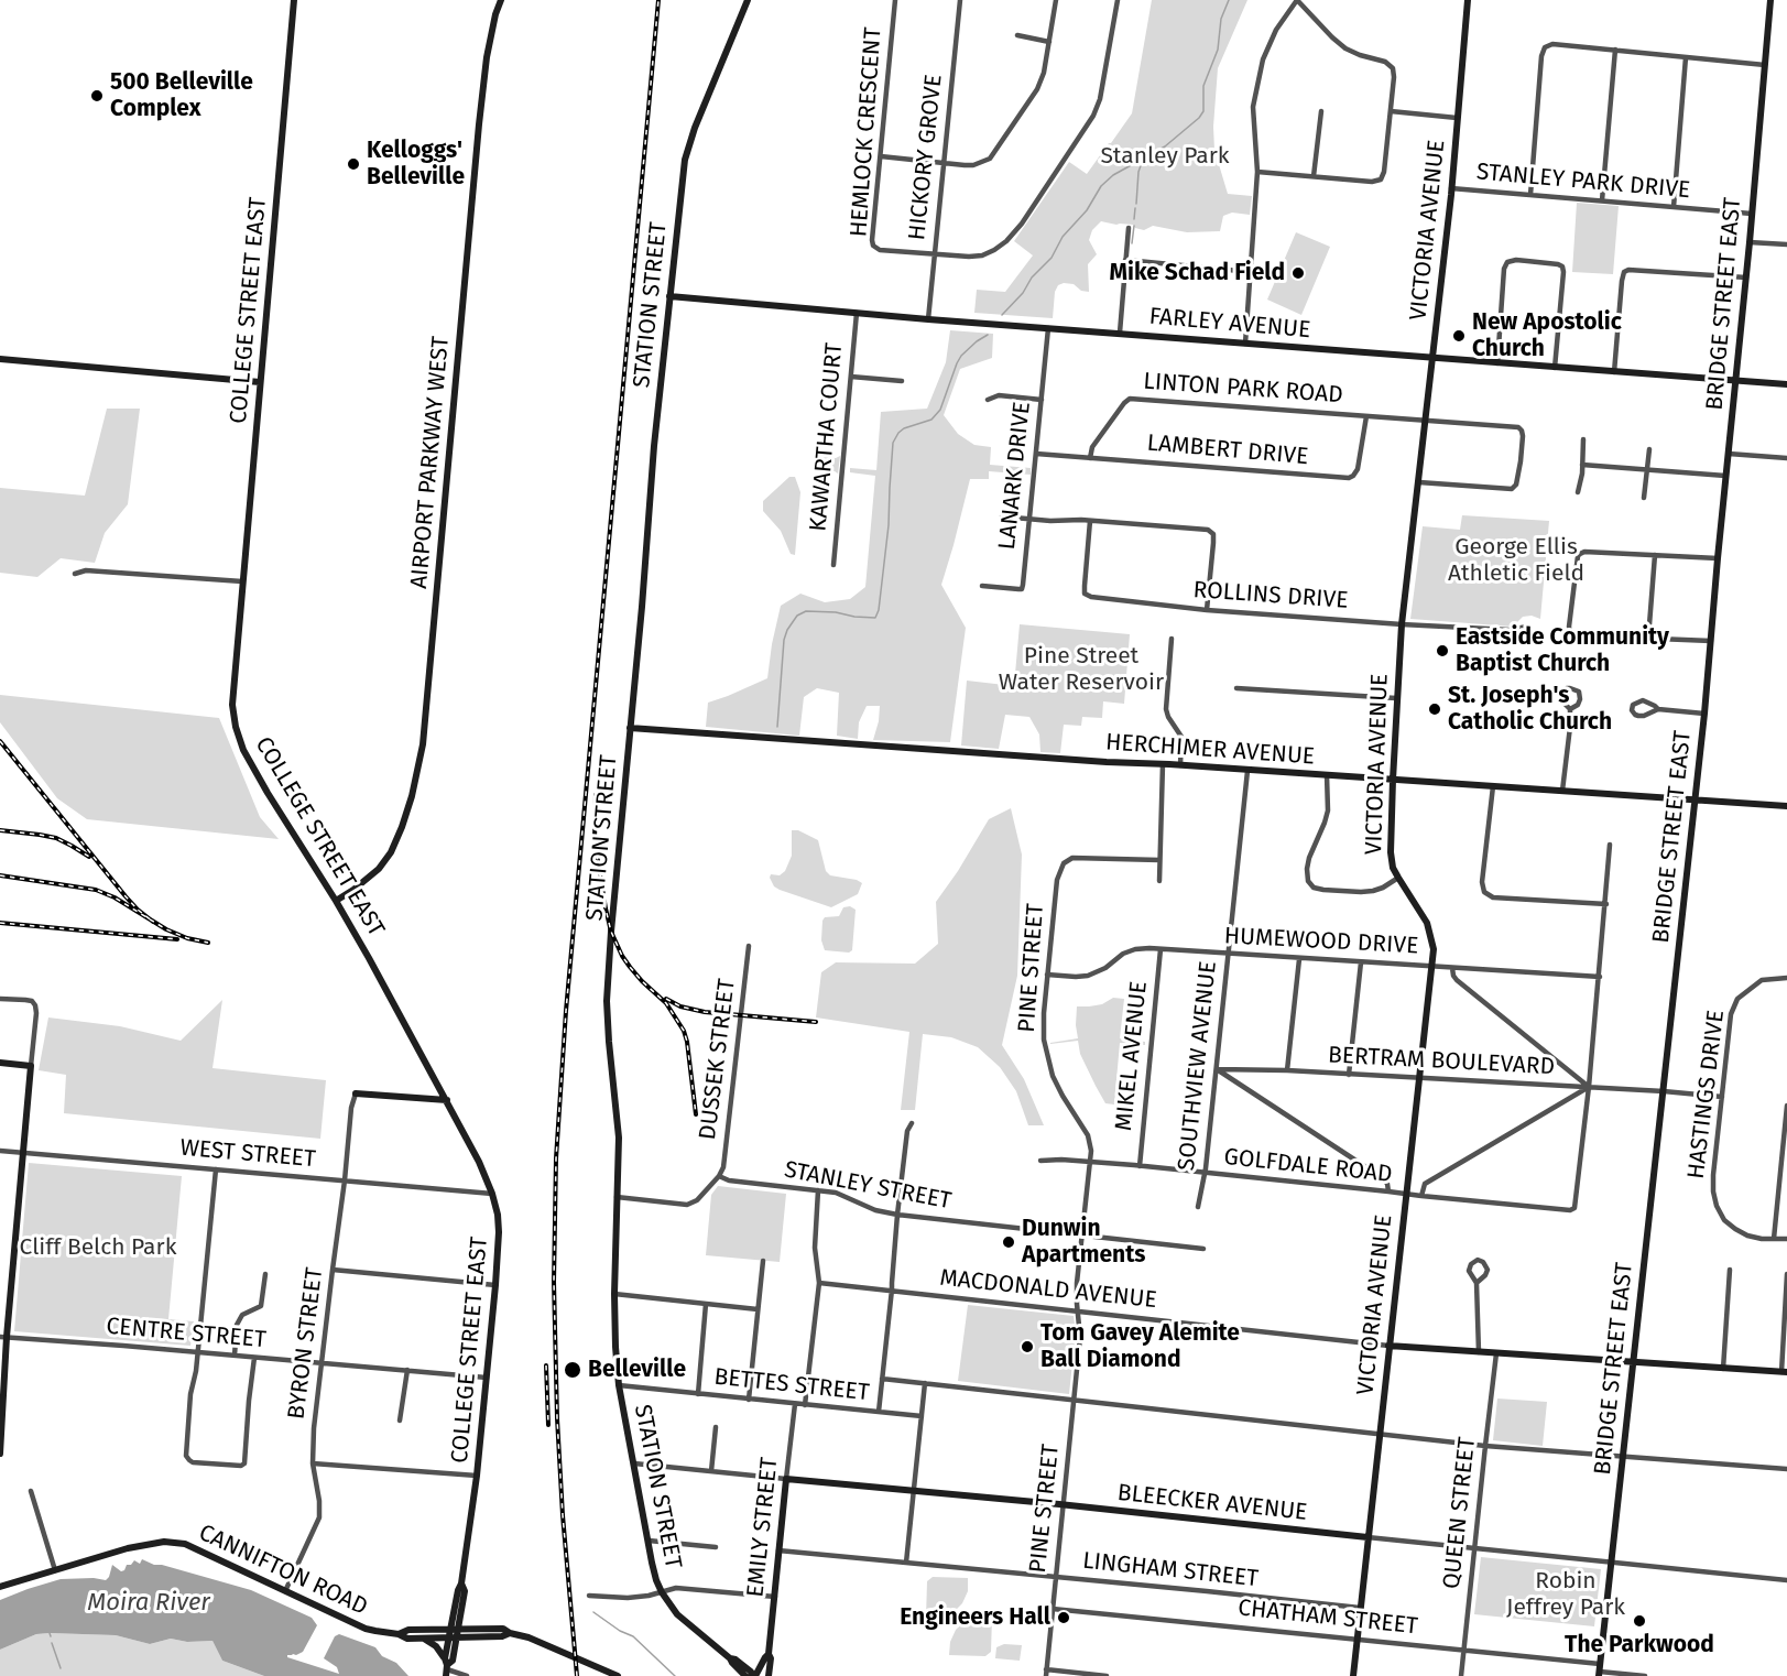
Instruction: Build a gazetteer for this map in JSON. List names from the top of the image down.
{
  "streets": {
    "street": [
      "HEMLOCK CRESCENT",
      "HICKORY GROVE",
      "STANLEY PARK DRIVE",
      "VICTORIA AVENUE",
      "BRIDGE STREET EAST",
      "STATION STREET",
      "COLLEGE STREET EAST",
      "FARLEY AVENUE",
      "LINTON PARK ROAD",
      "KAWARTHA COURT",
      "LAMBERT DRIVE",
      "AIRPORT PARKWAY WEST",
      "LANARK DRIVE",
      "ROLLINS DRIVE",
      "HERCHIMER AVENUE",
      "HUMEWOOD DRIVE",
      "PINE STREET",
      "MIKEL AVENUE",
      "DUSSEK STREET",
      "BERTRAM BOULEVARD",
      "SOUTHVIEW AVENUE",
      "HASTINGS DRIVE",
      "WEST STREET",
      "GOLFDALE ROAD",
      "STANLEY STREET",
      "MACDONALD AVENUE",
      "CENTRE STREET",
      "BYRON STREET",
      "BETTES STREET",
      "BLEECKER AVENUE",
      "QUEEN STREET",
      "EMILY STREET",
      "CANNIFTON ROAD",
      "LINGHAM STREET",
      "CHATHAM STREET"
    ]
  },
  "crossings": [
    ["HEMLOCK CRESCENT", "HICKORY GROVE"],
    ["HICKORY GROVE", "FARLEY AVENUE"],
    ["STANLEY PARK DRIVE", "VICTORIA AVENUE"],
    ["STANLEY PARK DRIVE", "BRIDGE STREET EAST"],
    ["VICTORIA AVENUE", "FARLEY AVENUE"],
    ["VICTORIA AVENUE", "LINTON PARK ROAD"],
    ["VICTORIA AVENUE", "ROLLINS DRIVE"],
    ["VICTORIA AVENUE", "HERCHIMER AVENUE"],
    ["VICTORIA AVENUE", "HUMEWOOD DRIVE"],
    ["VICTORIA AVENUE", "BERTRAM BOULEVARD"],
    ["VICTORIA AVENUE", "GOLFDALE ROAD"],
    ["VICTORIA AVENUE", "MACDONALD AVENUE"],
    ["VICTORIA AVENUE", "BLEECKER AVENUE"],
    ["VICTORIA AVENUE", "LINGHAM STREET"],
    ["VICTORIA AVENUE", "CHATHAM STREET"],
    ["BRIDGE STREET EAST", "FARLEY AVENUE"],
    ["BRIDGE STREET EAST", "HERCHIMER AVENUE"],
    ["BRIDGE STREET EAST", "BERTRAM BOULEVARD"],
    ["BRIDGE STREET EAST", "MACDONALD AVENUE"],
    ["BRIDGE STREET EAST", "BLEECKER AVENUE"],
    ["BRIDGE STREET EAST", "CHATHAM STREET"],
    ["STATION STREET", "FARLEY AVENUE"],
    ["STATION STREET", "HERCHIMER AVENUE"],
    ["STATION STREET", "BETTES STREET"],
    ["STATION STREET", "BLEECKER AVENUE"],
    ["STATION STREET", "EMILY STREET"],
    ["COLLEGE STREET EAST", "AIRPORT PARKWAY WEST"],
    ["COLLEGE STREET EAST", "WEST STREET"],
    ["COLLEGE STREET EAST", "CENTRE STREET"],
    ["COLLEGE STREET EAST", "CANNIFTON ROAD"],
    ["FARLEY AVENUE", "KAWARTHA COURT"],
    ["FARLEY AVENUE", "LANARK DRIVE"],
    ["LINTON PARK ROAD", "LAMBERT DRIVE"],
    ["LAMBERT DRIVE", "LANARK DRIVE"],
    ["HERCHIMER AVENUE", "SOUTHVIEW AVENUE"],
    ["HUMEWOOD DRIVE", "PINE STREET"],
    ["HUMEWOOD DRIVE", "MIKEL AVENUE"],
    ["HUMEWOOD DRIVE", "SOUTHVIEW AVENUE"],
    ["PINE STREET", "GOLFDALE ROAD"],
    ["PINE STREET", "STANLEY STREET"],
    ["PINE STREET", "MACDONALD AVENUE"],
    ["PINE STREET", "BLEECKER AVENUE"],
    ["PINE STREET", "LINGHAM STREET"],
    ["PINE STREET", "CHATHAM STREET"],
    ["MIKEL AVENUE", "GOLFDALE ROAD"],
    ["DUSSEK STREET", "STANLEY STREET"],
    ["BERTRAM BOULEVARD", "SOUTHVIEW AVENUE"],
    ["BERTRAM BOULEVARD", "HASTINGS DRIVE"],
    ["BERTRAM BOULEVARD", "GOLFDALE ROAD"],
    ["SOUTHVIEW AVENUE", "GOLFDALE ROAD"],
    ["WEST STREET", "BYRON STREET"],
    ["MACDONALD AVENUE", "QUEEN STREET"],
    ["CENTRE STREET", "BYRON STREET"],
    ["BYRON STREET", "CANNIFTON ROAD"],
    ["BETTES STREET", "EMILY STREET"],
    ["BLEECKER AVENUE", "QUEEN STREET"],
    ["BLEECKER AVENUE", "EMILY STREET"],
    ["QUEEN STREET", "CHATHAM STREET"],
    ["EMILY STREET", "LINGHAM STREET"]
  ],
  "water": ["Moira River"],
  "parks": [
    "Stanley Park",
    "George Ellis Athletic Field",
    "Pine Street Water Reservoir",
    "Cliff Belch Park",
    "Robin Jeffrey Park"
  ],
  "places": [
    "500 Belleville Complex",
    "Kelloggs' Belleville",
    "Mike Schad Field",
    "New Apostolic Church",
    "Eastside Community Baptist Church",
    "St. Joseph's Catholic Church",
    "Dunwin Apartments",
    "Tom Gavey Alemite Ball Diamond",
    "Belleville",
    "Engineers Hall",
    "The Parkwood"
  ]
}
